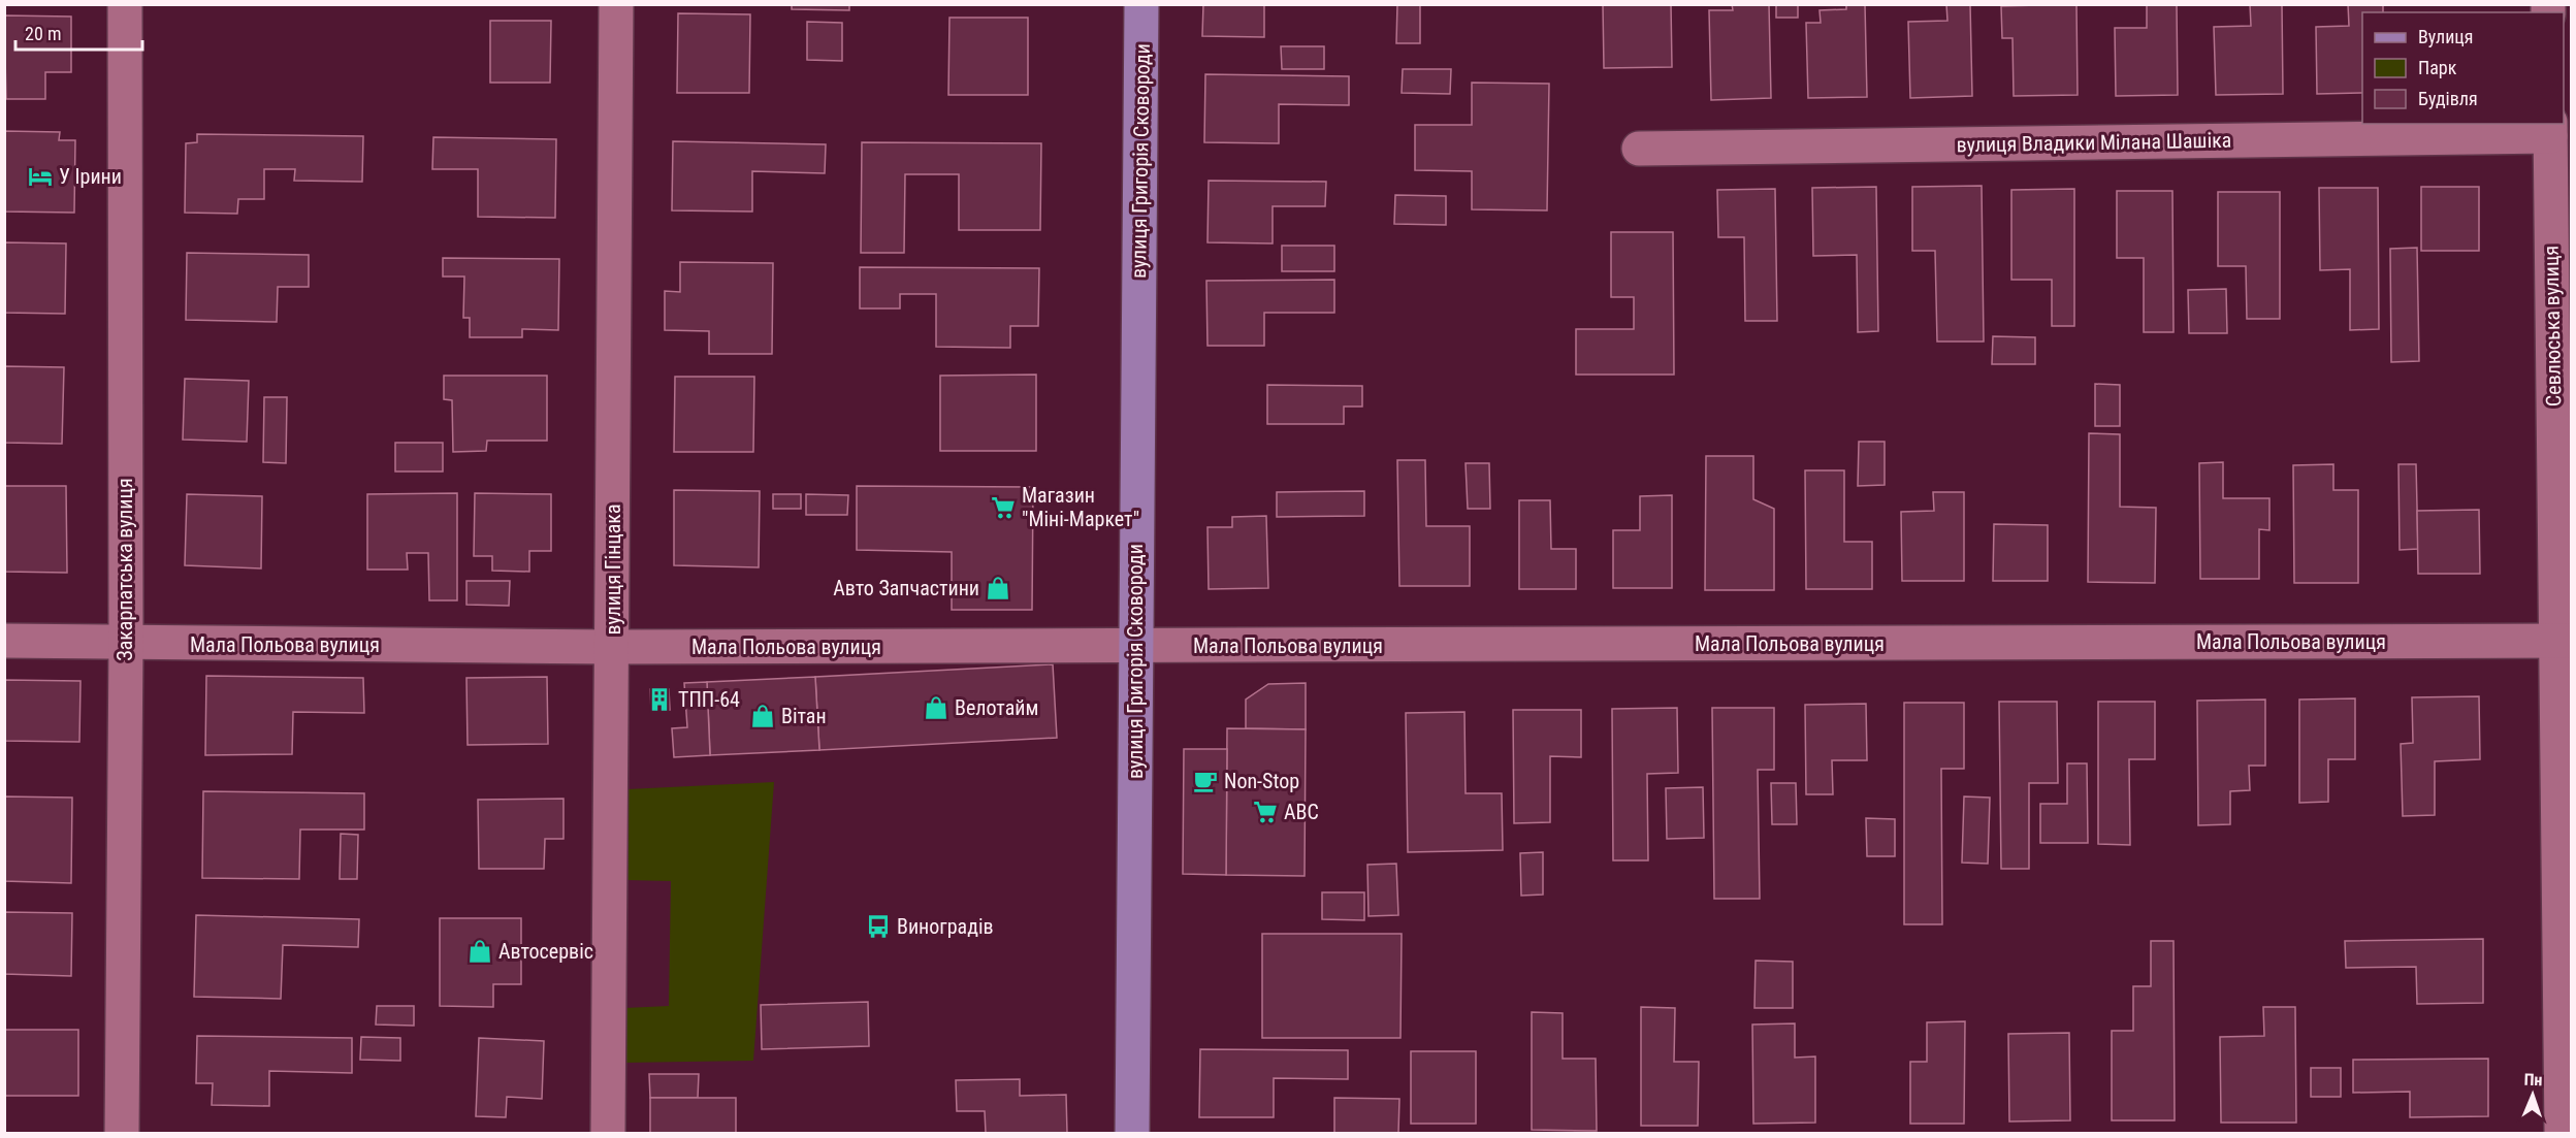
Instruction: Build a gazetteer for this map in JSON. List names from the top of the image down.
{
  "streets": {
    "main road": ["вулиця Григорія Сковороди"],
    "street": [
      "вулиця Владики Мілана Шашіка",
      "Севлюська вулиця",
      "Закарпатська вулиця",
      "вулиця Гінцака",
      "Мала Польова вулиця"
    ]
  },
  "crossings": [
    ["вулиця Владики Мілана Шашіка", "Севлюська вулиця"],
    ["вулиця Григорія Сковороди", "Мала Польова вулиця"],
    ["Севлюська вулиця", "Мала Польова вулиця"],
    ["Закарпатська вулиця", "Мала Польова вулиця"],
    ["вулиця Гінцака", "Мала Польова вулиця"]
  ],
  "places": {
    "hotel": ["У Ірини"],
    "supermarket": ["Магазин \"Міні-Маркет\"", "ABC"],
    "shop": [
      "Авто Запчастини",
      "Велотайм",
      "Вітан",
      "Автосервіс"
    ],
    "building": ["ТПП-64"],
    "cafe": ["Non-Stop"],
    "bus stop": ["Виноградів"]
  },
  "legend": ["Вулиця", "Парк", "Будівля"],
  "scale_bar": "20 m",
  "north": "top"
}
